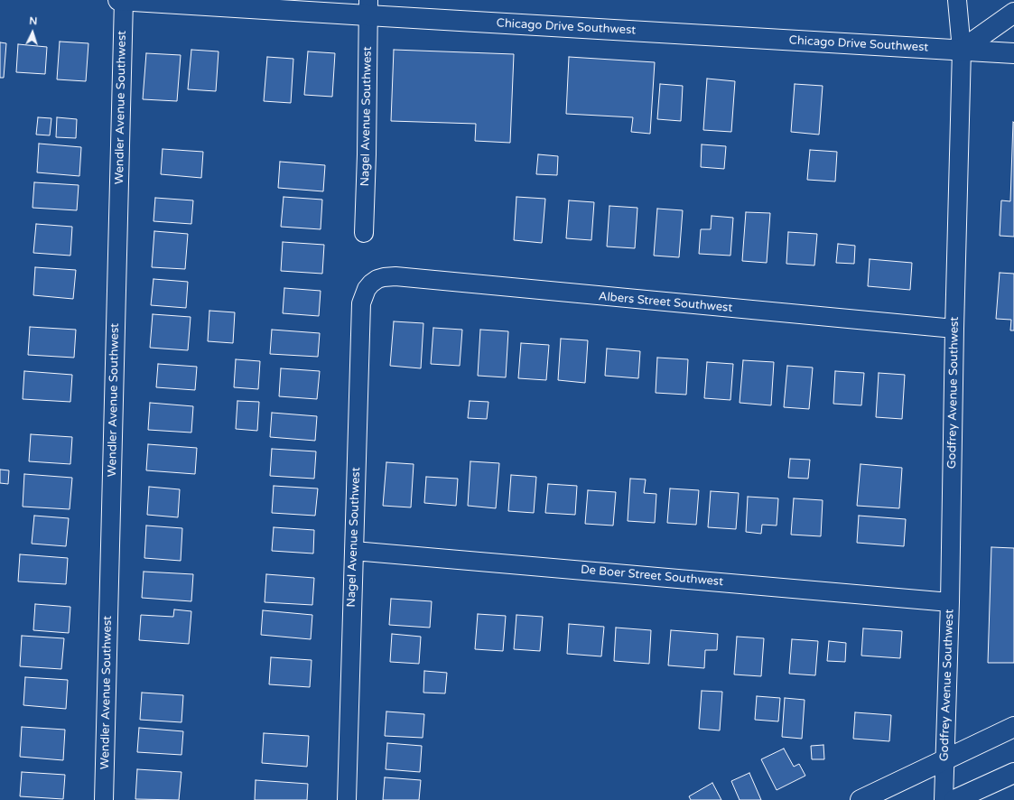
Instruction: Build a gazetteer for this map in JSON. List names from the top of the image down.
{
  "streets": {
    "main road": ["Chicago Drive Southwest"],
    "street": [
      "Wendler Avenue Southwest",
      "Nagel Avenue Southwest",
      "Albers Street Southwest",
      "Godfrey Avenue Southwest",
      "De Boer Street Southwest"
    ]
  },
  "crossings": [
    ["Chicago Drive Southwest", "Wendler Avenue Southwest"],
    ["Chicago Drive Southwest", "Nagel Avenue Southwest"],
    ["Chicago Drive Southwest", "Godfrey Avenue Southwest"],
    ["Nagel Avenue Southwest", "Albers Street Southwest"],
    ["Nagel Avenue Southwest", "De Boer Street Southwest"],
    ["Albers Street Southwest", "Godfrey Avenue Southwest"],
    ["Godfrey Avenue Southwest", "De Boer Street Southwest"]
  ],
  "north": "top"
}
